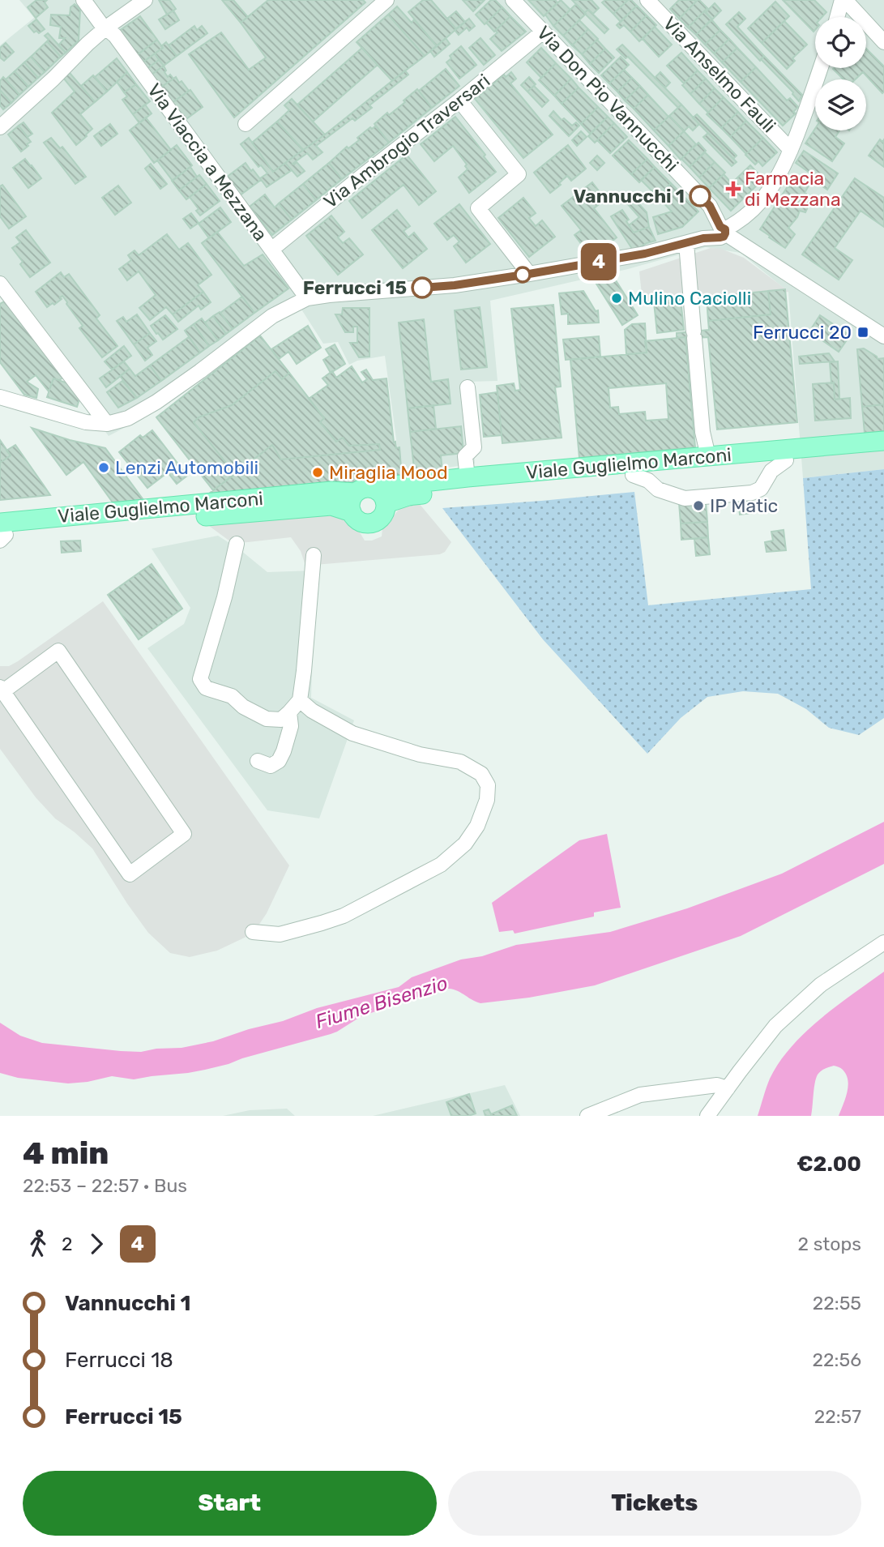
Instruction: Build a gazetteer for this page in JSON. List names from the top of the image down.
{
  "streets": {
    "main road": ["Viale Guglielmo Marconi"],
    "street": [
      "Via Anselmo Fauli",
      "Via Don Pio Vannucchi",
      "Via Ambrogio Traversari",
      "Via Viaccia a Mezzana"
    ]
  },
  "crossings": [
    ["Via Don Pio Vannucchi", "Via Ambrogio Traversari"],
    ["Via Ambrogio Traversari", "Via Viaccia a Mezzana"]
  ],
  "water": ["Fiume Bisenzio"],
  "places": {
    "health": ["Farmacia di Mezzana"],
    "other": [
      "Vannucchi 1",
      "Ferrucci 15",
      "Mulino Caciolli",
      "Lenzi Automobili",
      "Miraglia Mood",
      "IP Matic"
    ],
    "transit": ["Ferrucci 20"]
  },
  "lines": ["bus line 4"],
  "page": {
    "on_map": "4",
    "heading": ["4 min", "22:53 – 22:57 · Bus", "€2.00"],
    "legs": ["2", "4", "2 stops"],
    "list": [
      {
        "name": "Vannucchi 1",
        "value": "22:55"
      },
      {
        "name": "Ferrucci 18",
        "value": "22:56"
      },
      {
        "name": "Ferrucci 15",
        "value": "22:57"
      }
    ],
    "buttons": ["Start", "Tickets"]
  }
}
